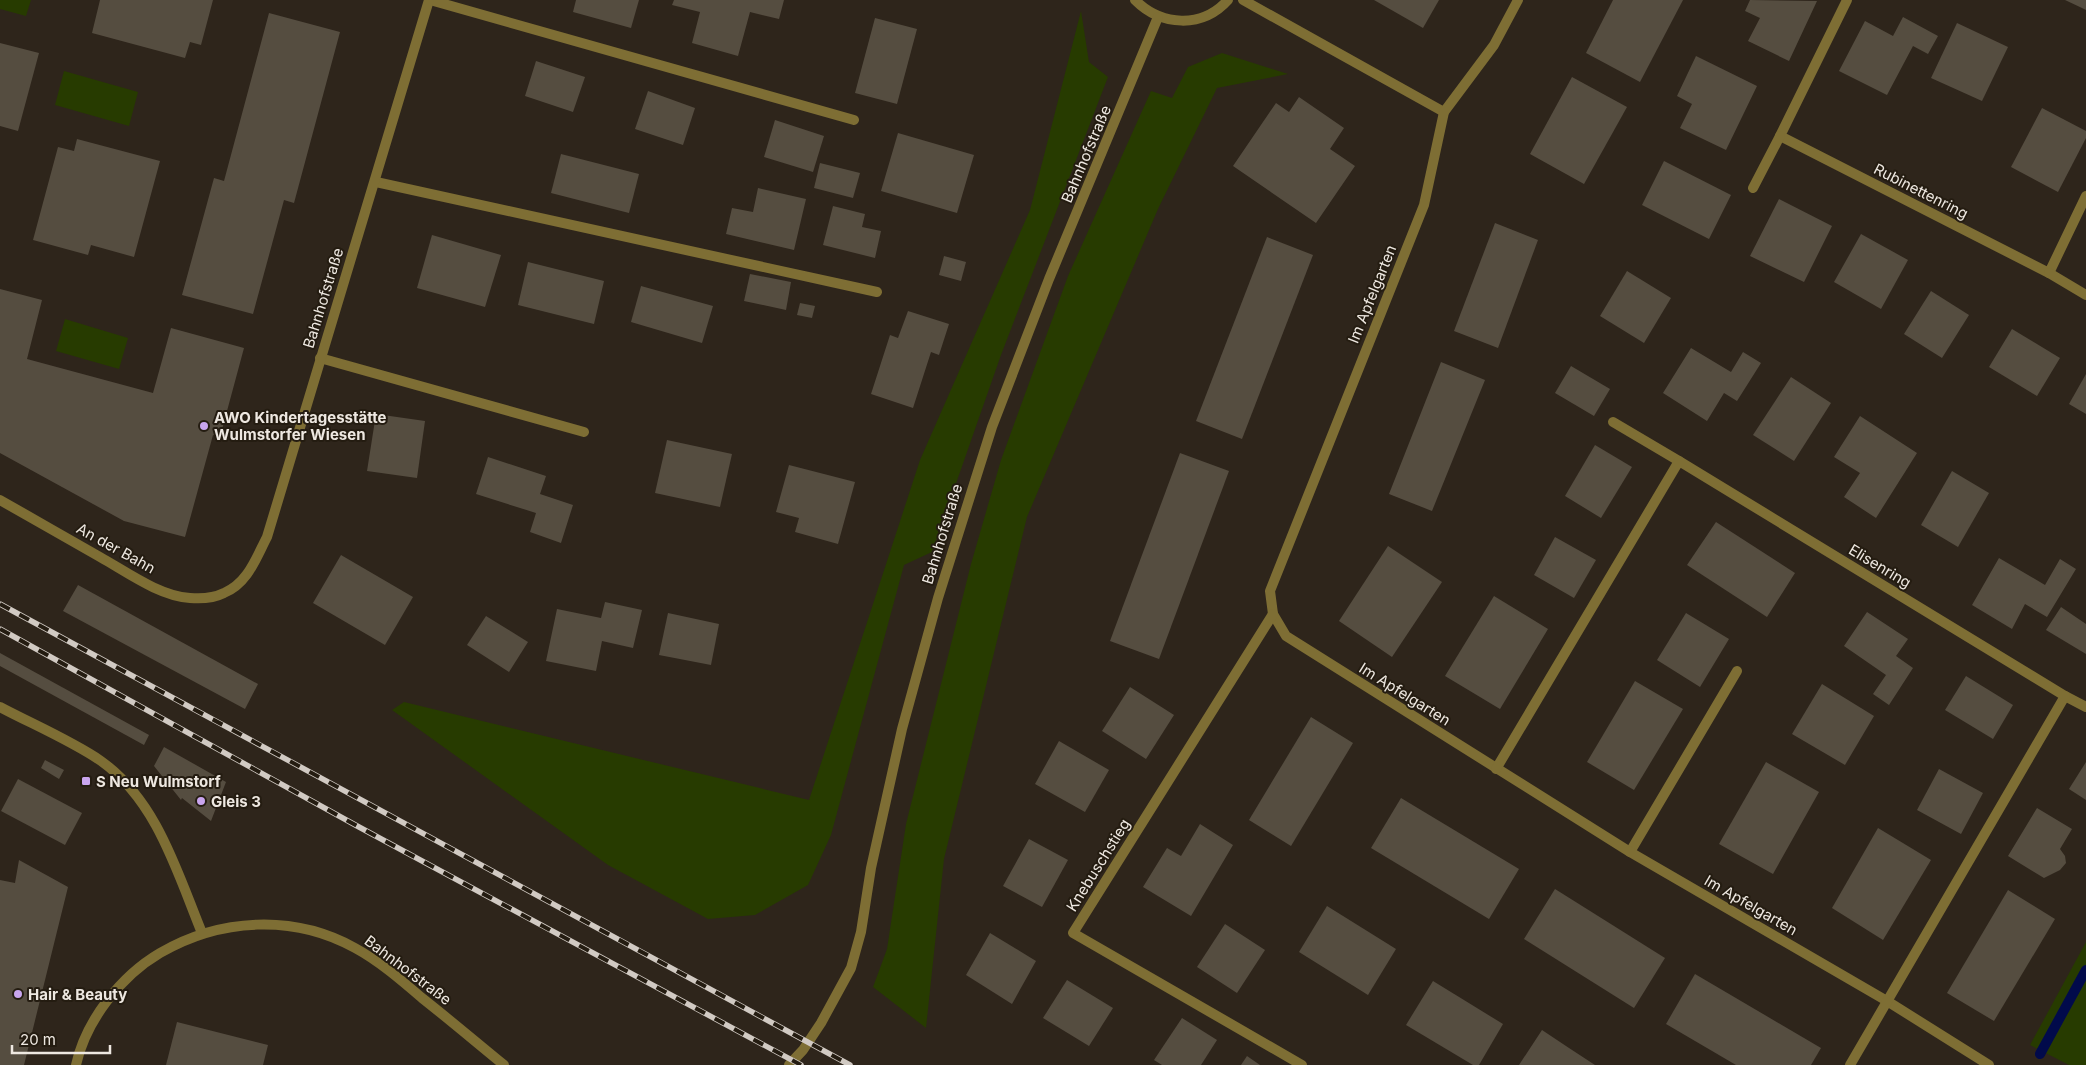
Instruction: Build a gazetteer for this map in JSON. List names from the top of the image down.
{
  "streets": {
    "street": [
      "Bahnhofstraße",
      "Rubinettenring",
      "Im Apfelgarten",
      "An der Bahn",
      "Elisenring",
      "Knebuschstieg"
    ]
  },
  "crossings": [
    ["Bahnhofstraße", "An der Bahn"],
    ["Im Apfelgarten", "Knebuschstieg"]
  ],
  "places": {
    "other": ["AWO Kindertagesstätte Wulmstorfer Wiesen", "Gleis 3", "Hair & Beauty"],
    "transit": ["S Neu Wulmstorf"]
  },
  "scale_bar": "20 m"
}
